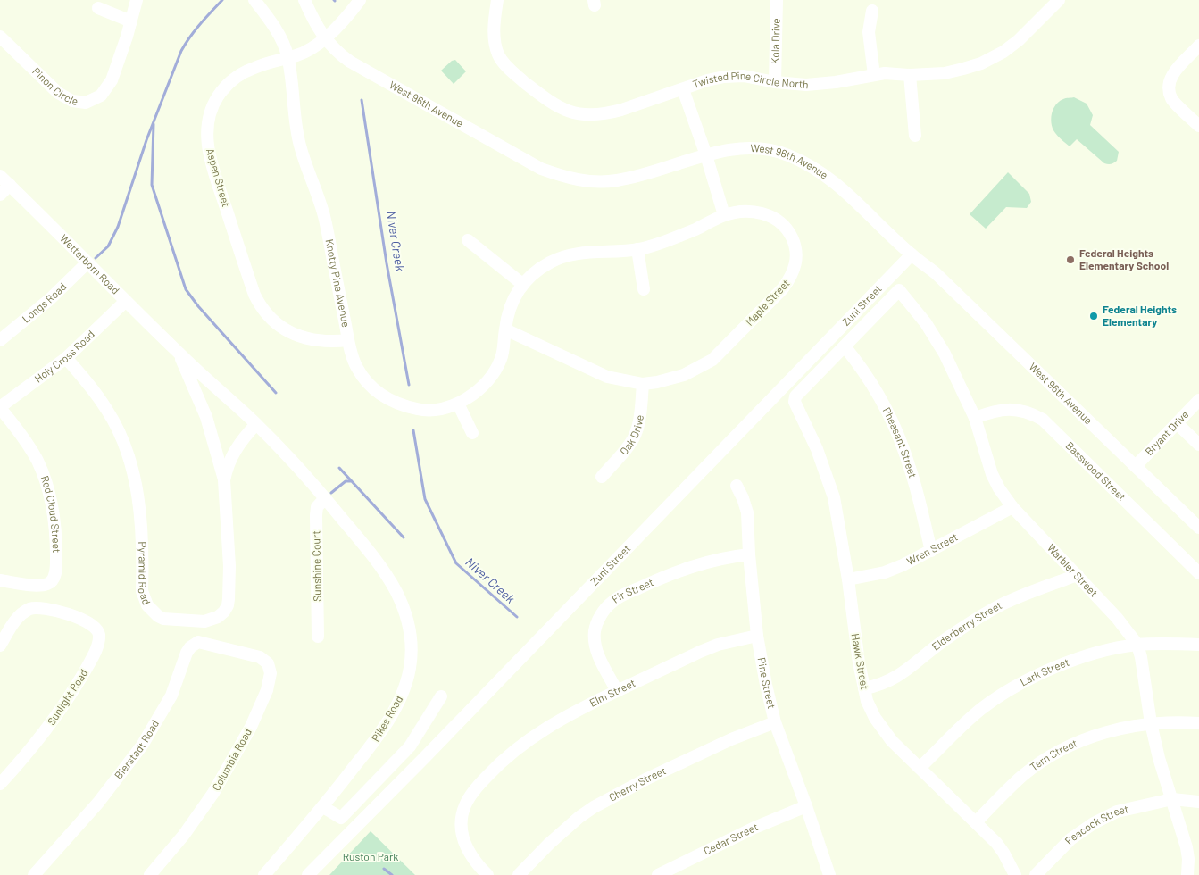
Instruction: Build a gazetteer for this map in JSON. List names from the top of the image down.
{
  "streets": {
    "street": [
      "Kola Drive",
      "Pinon Circle",
      "Twisted Pine Circle North",
      "West 96th Avenue",
      "Aspen Street",
      "Wetterborn Road",
      "Knotty Pine Avenue",
      "Longs Road",
      "Maple Street",
      "Zuni Street",
      "Holy Cross Road",
      "Oak Drive",
      "Bryant Drive",
      "Pheasant Street",
      "Basswood Street",
      "Red Cloud Street",
      "Wren Street",
      "Sunshine Court",
      "Warbler Street",
      "Pyramid Road",
      "Fir Street",
      "Elderberry Street",
      "Hawk Street",
      "Lark Street",
      "Pine Street",
      "Elm Street",
      "Sunlight Road",
      "Pikes Road",
      "Bierstadt Road",
      "Tern Street",
      "Columbia Road",
      "Cherry Street",
      "Peacock Street",
      "Cedar Street"
    ]
  },
  "crossings": [
    ["Kola Drive", "Twisted Pine Circle North"],
    ["West 96th Avenue", "Aspen Street"],
    ["West 96th Avenue", "Zuni Street"],
    ["West 96th Avenue", "Bryant Drive"],
    ["Aspen Street", "Knotty Pine Avenue"],
    ["Wetterborn Road", "Longs Road"],
    ["Wetterborn Road", "Holy Cross Road"],
    ["Wetterborn Road", "Sunshine Court"],
    ["Wetterborn Road", "Pyramid Road"],
    ["Wetterborn Road", "Pikes Road"],
    ["Knotty Pine Avenue", "Maple Street"],
    ["Maple Street", "Oak Drive"],
    ["Holy Cross Road", "Red Cloud Street"],
    ["Holy Cross Road", "Pyramid Road"],
    ["Pheasant Street", "Wren Street"],
    ["Pheasant Street", "Warbler Street"],
    ["Pheasant Street", "Hawk Street"],
    ["Basswood Street", "Warbler Street"],
    ["Wren Street", "Warbler Street"],
    ["Wren Street", "Hawk Street"],
    ["Warbler Street", "Elderberry Street"],
    ["Warbler Street", "Hawk Street"],
    ["Warbler Street", "Lark Street"],
    ["Warbler Street", "Tern Street"],
    ["Warbler Street", "Peacock Street"],
    ["Fir Street", "Pine Street"],
    ["Fir Street", "Elm Street"],
    ["Elderberry Street", "Hawk Street"],
    ["Hawk Street", "Lark Street"],
    ["Hawk Street", "Tern Street"],
    ["Pine Street", "Elm Street"],
    ["Pine Street", "Cherry Street"],
    ["Pine Street", "Cedar Street"],
    ["Bierstadt Road", "Columbia Road"]
  ],
  "water": ["Niver Creek"],
  "parks": ["Ruston Park"],
  "places": ["Federal Heights Elementary School", "Federal Heights Elementary"]
}
